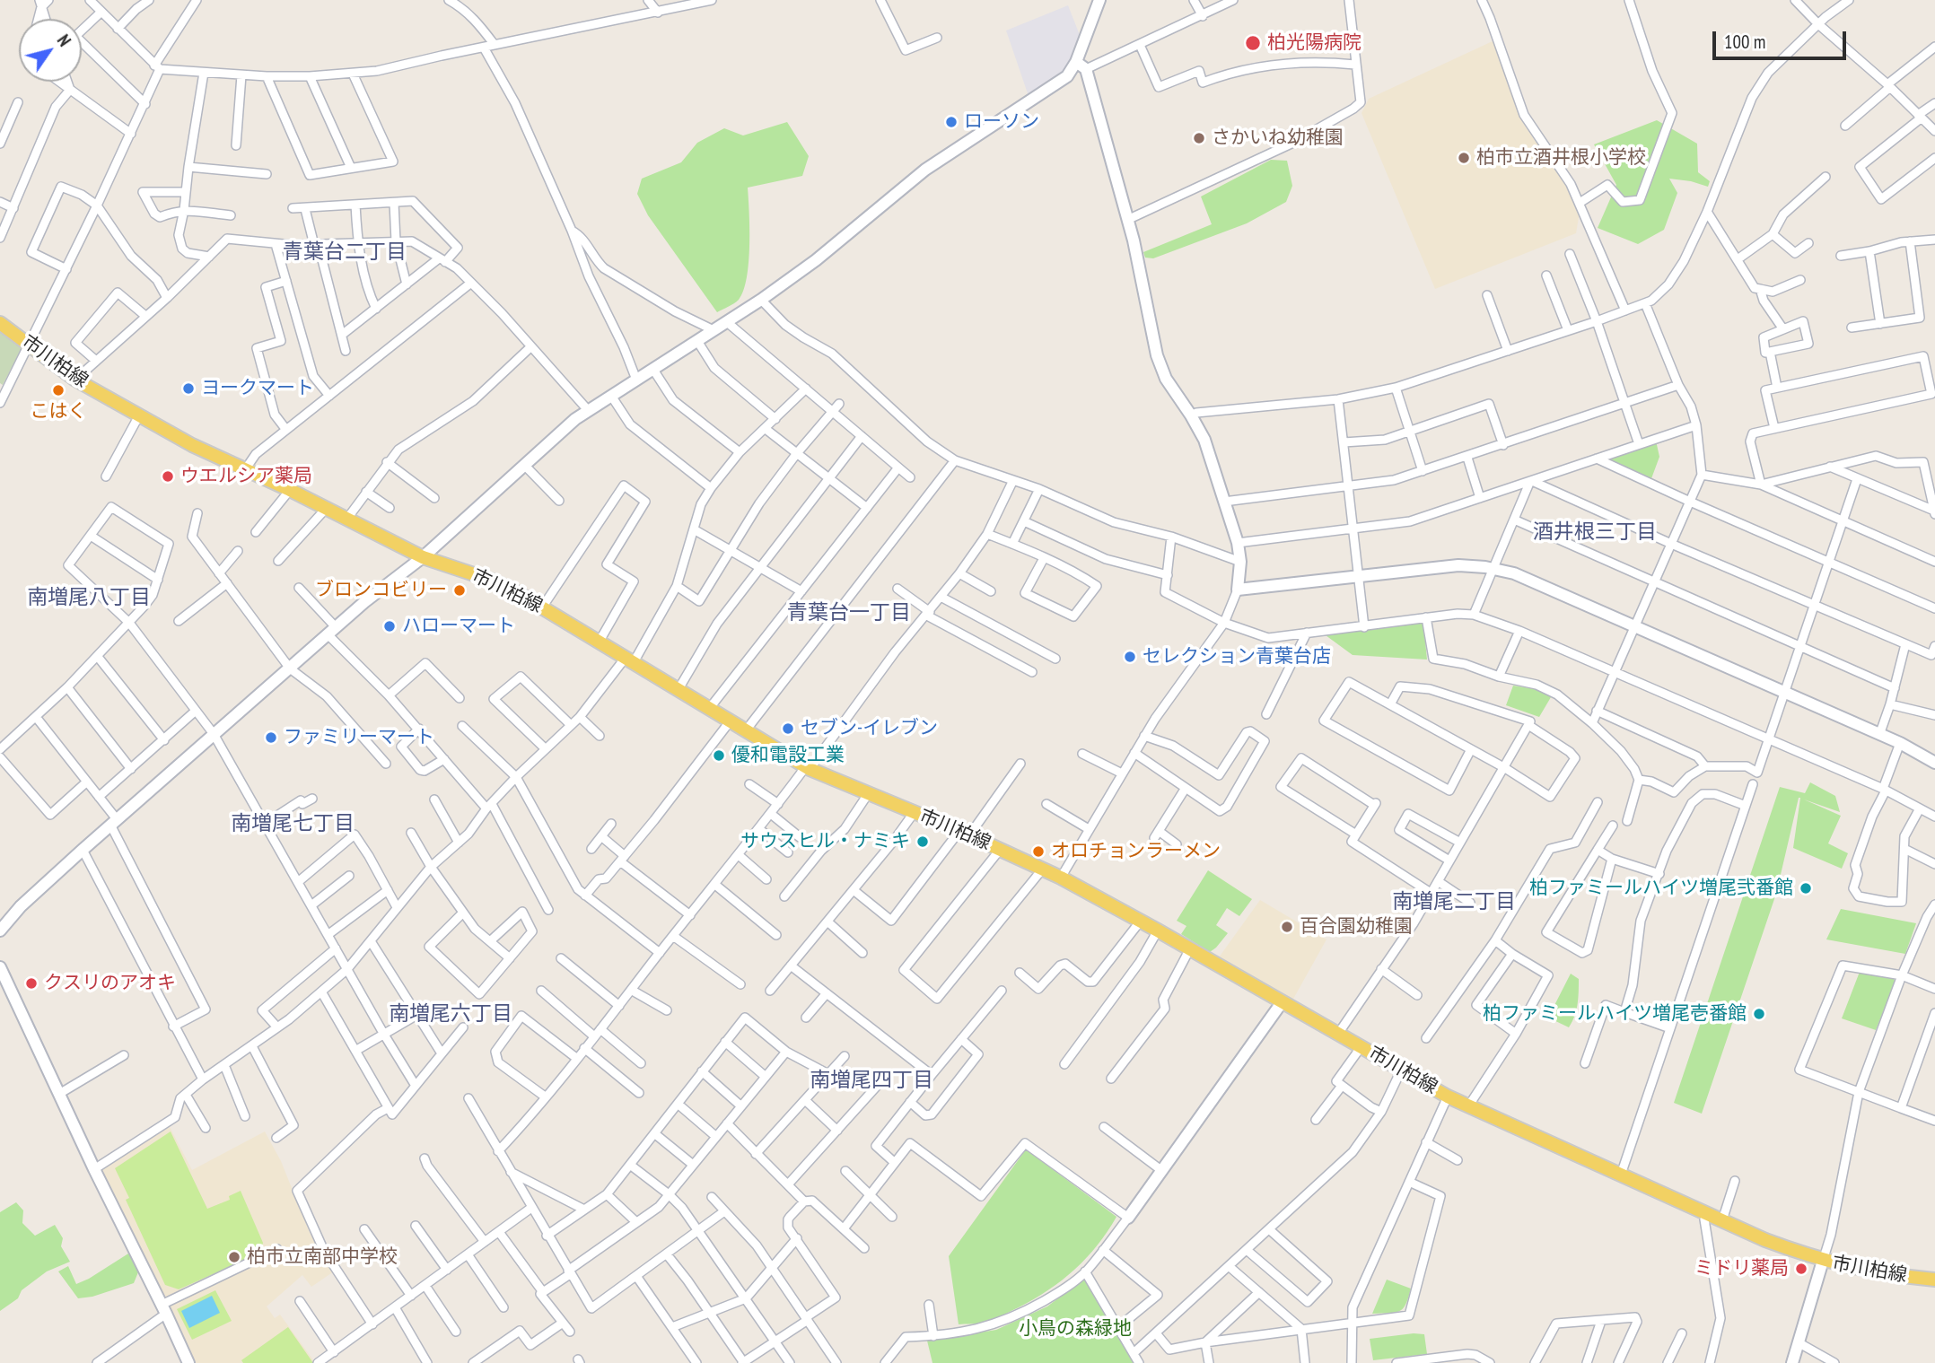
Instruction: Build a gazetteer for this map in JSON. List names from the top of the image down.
{
  "streets": {
    "main road": ["市川柏線"]
  },
  "districts": [
    "青葉台二丁目",
    "酒井根三丁目",
    "南増尾八丁目",
    "青葉台一丁目",
    "南増尾七丁目",
    "南増尾二丁目",
    "南増尾六丁目",
    "南増尾四丁目"
  ],
  "parks": ["小鳥の森緑地"],
  "places": [
    "柏光陽病院",
    "ローソン",
    "さかいね幼稚園",
    "柏市立酒井根小学校",
    "ヨークマート",
    "こはく",
    "ウエルシア薬局",
    "ブロンコビリー",
    "ハローマート",
    "セレクション青葉台店",
    "セブン-イレブン",
    "ファミリーマート",
    "優和電設工業",
    "サウスヒル・ナミキ",
    "オロチョンラーメン",
    "柏ファミールハイツ増尾弐番館",
    "百合園幼稚園",
    "クスリのアオキ",
    "柏ファミールハイツ増尾壱番館",
    "柏市立南部中学校",
    "ミドリ薬局"
  ],
  "scale_bar": "100 m",
  "north": "top right"
}
